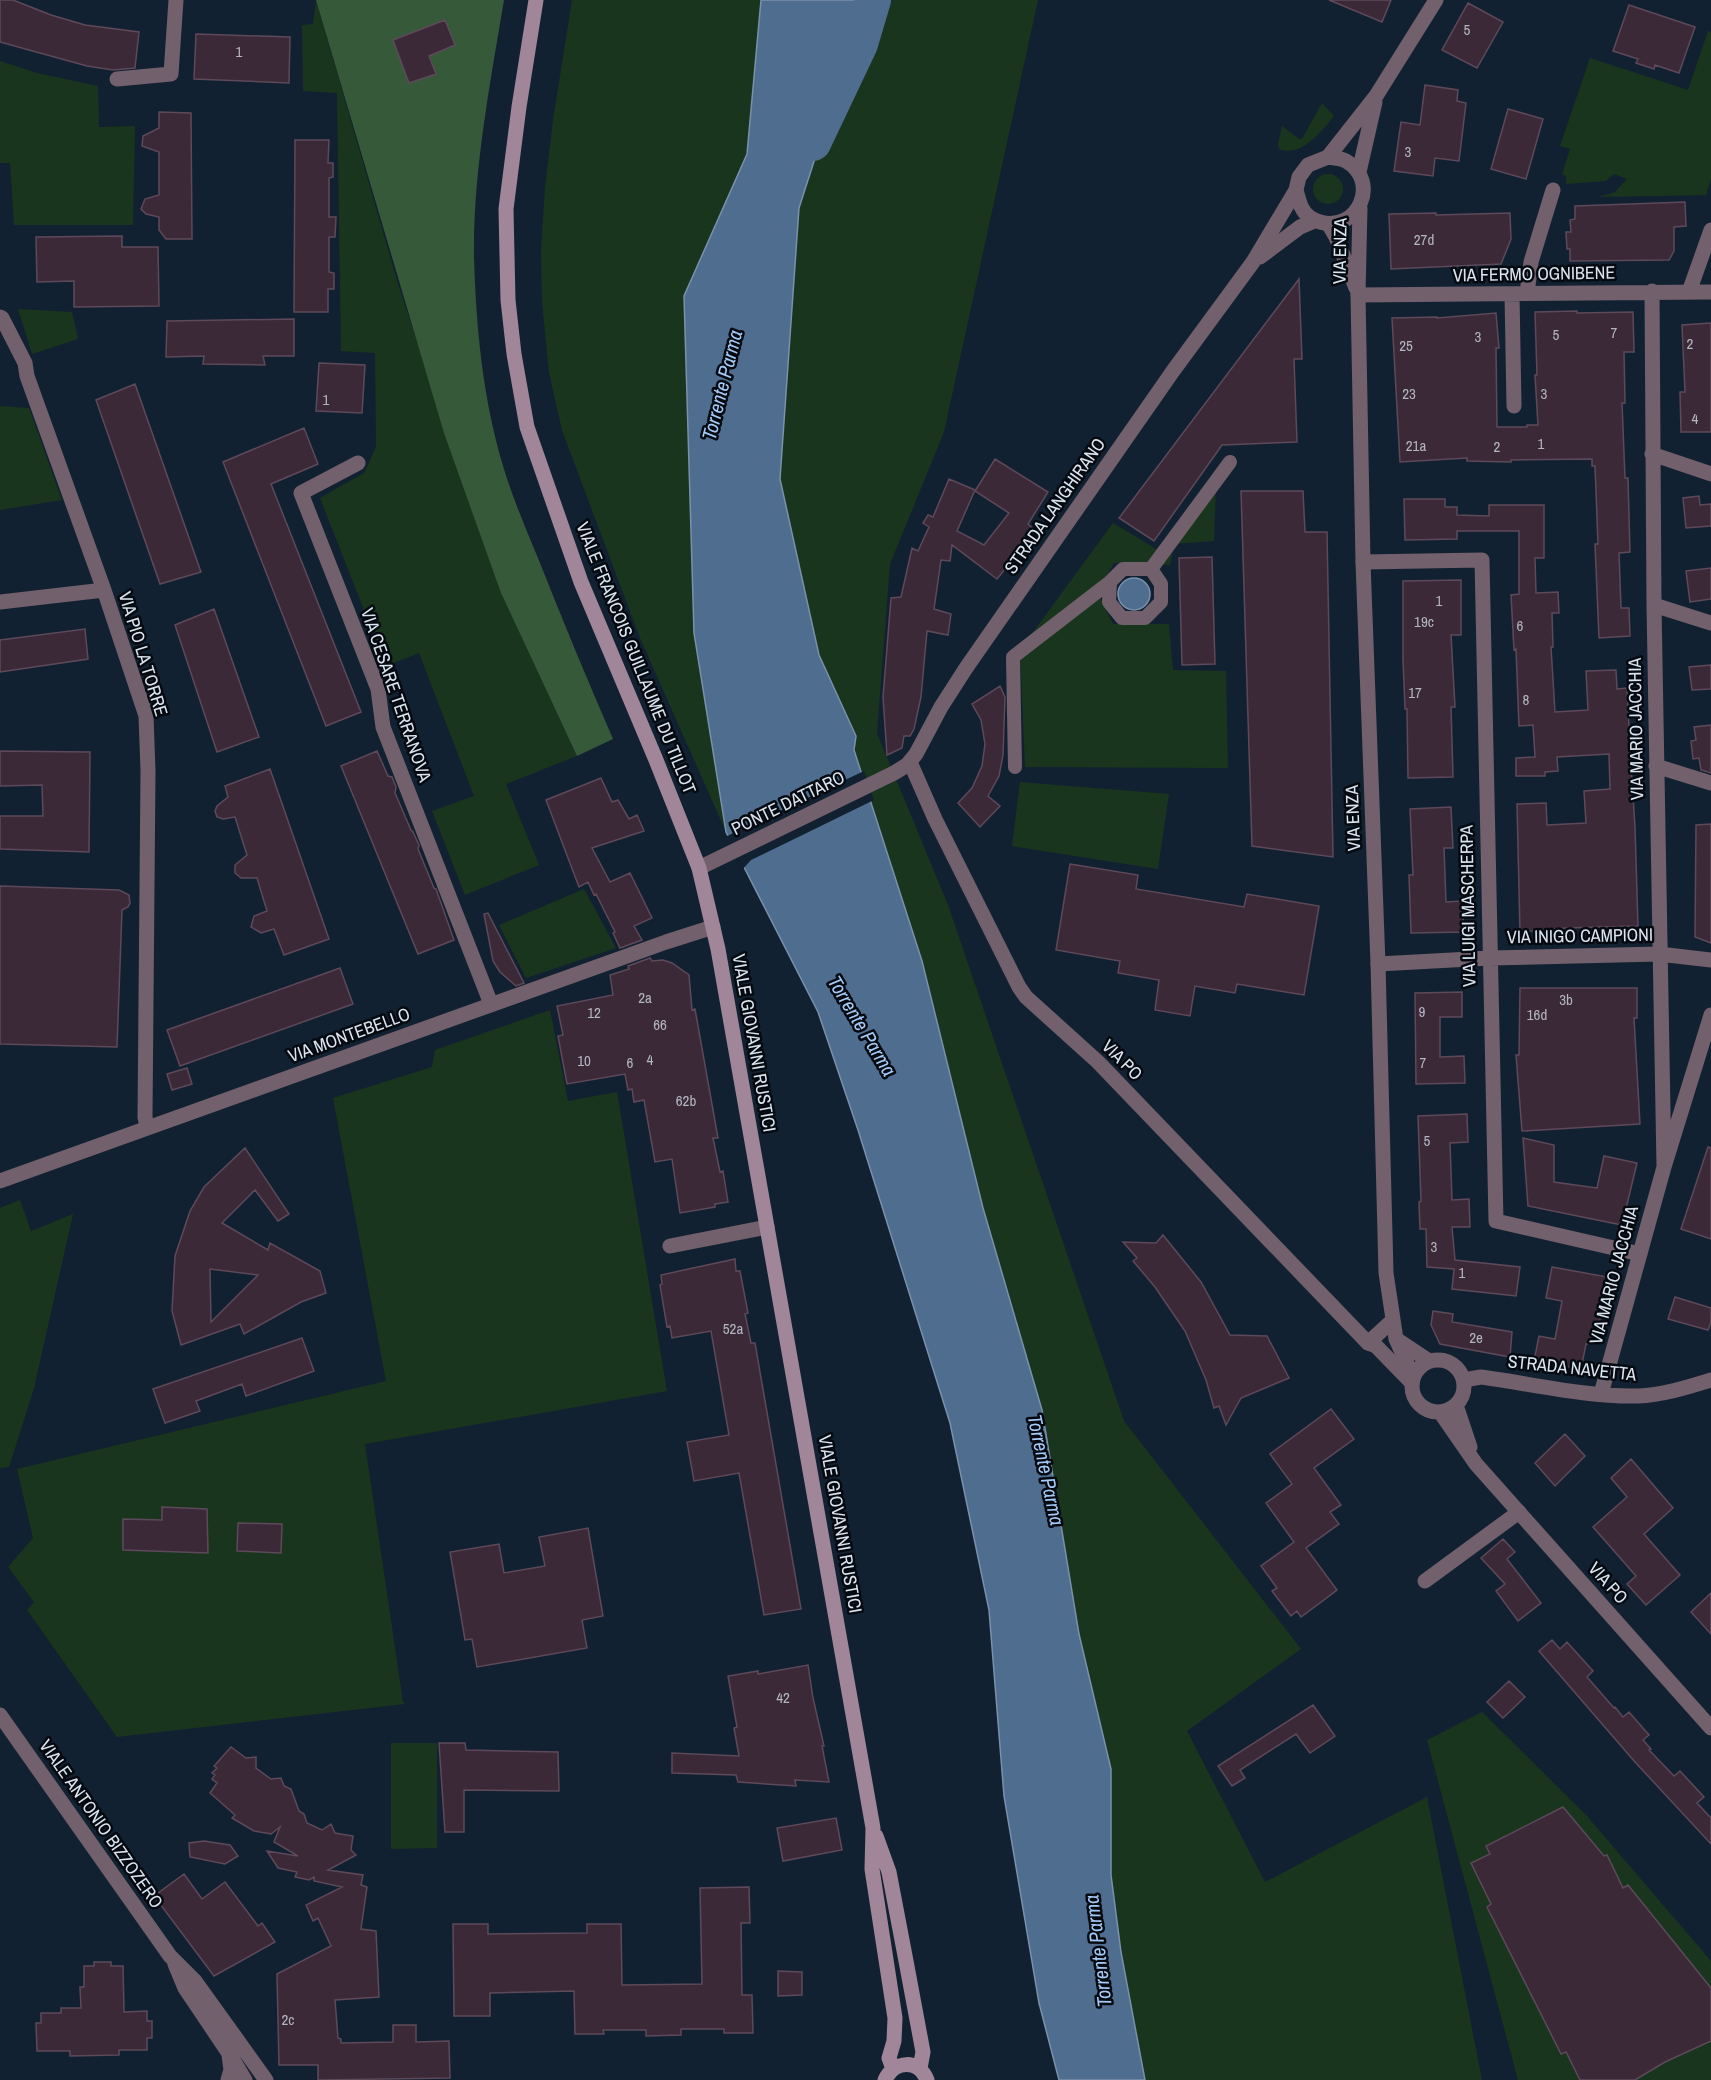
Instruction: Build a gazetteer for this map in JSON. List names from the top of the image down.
{
  "streets": {
    "main road": ["VIALE FRANCOIS GUILLAUME DU TILLOT", "VIALE GIOVANNI RUSTICI"],
    "street": [
      "VIA ENZA",
      "VIA FERMO OGNIBENE",
      "STRADA LANGHIRANO",
      "VIA PIO LA TORRE",
      "VIA CESARE TERRANOVA",
      "VIA MARIO JACCHIA",
      "PONTE DATTARO",
      "VIA LUIGI MASCHERPA",
      "VIA INIGO CAMPIONI",
      "VIA MONTEBELLO",
      "VIA PO",
      "STRADA NAVETTA",
      "VIALE ANTONIO BIZZOZERO"
    ]
  },
  "crossings": [
    ["VIA ENZA", "VIA FERMO OGNIBENE"],
    ["VIA ENZA", "STRADA LANGHIRANO"],
    ["VIA ENZA", "VIA LUIGI MASCHERPA"],
    ["VIA ENZA", "VIA INIGO CAMPIONI"],
    ["VIA ENZA", "VIA PO"],
    ["VIA FERMO OGNIBENE", "VIA MARIO JACCHIA"],
    ["STRADA LANGHIRANO", "PONTE DATTARO"],
    ["STRADA LANGHIRANO", "VIA PO"],
    ["VIA PIO LA TORRE", "VIA MONTEBELLO"],
    ["VIALE FRANCOIS GUILLAUME DU TILLOT", "PONTE DATTARO"],
    ["VIALE FRANCOIS GUILLAUME DU TILLOT", "VIALE GIOVANNI RUSTICI"],
    ["VIA CESARE TERRANOVA", "VIA MONTEBELLO"],
    ["VIA MARIO JACCHIA", "VIA LUIGI MASCHERPA"],
    ["VIA MARIO JACCHIA", "VIA INIGO CAMPIONI"],
    ["VIA MARIO JACCHIA", "STRADA NAVETTA"],
    ["PONTE DATTARO", "VIALE GIOVANNI RUSTICI"],
    ["VIA LUIGI MASCHERPA", "VIA INIGO CAMPIONI"],
    ["VIA MONTEBELLO", "VIALE GIOVANNI RUSTICI"],
    ["VIA PO", "STRADA NAVETTA"]
  ],
  "water": ["Torrente Parma"],
  "house_numbers": [
    "5",
    "1",
    "3",
    "27d",
    "7",
    "5",
    "3",
    "2",
    "25",
    "23",
    "3",
    "1",
    "4",
    "1",
    "21a",
    "2",
    "1",
    "19c",
    "6",
    "17",
    "8",
    "2a",
    "3b",
    "9",
    "12",
    "16d",
    "66",
    "4",
    "10",
    "6",
    "7",
    "62b",
    "5",
    "3",
    "1",
    "52a",
    "2e",
    "42",
    "2c"
  ]
}
